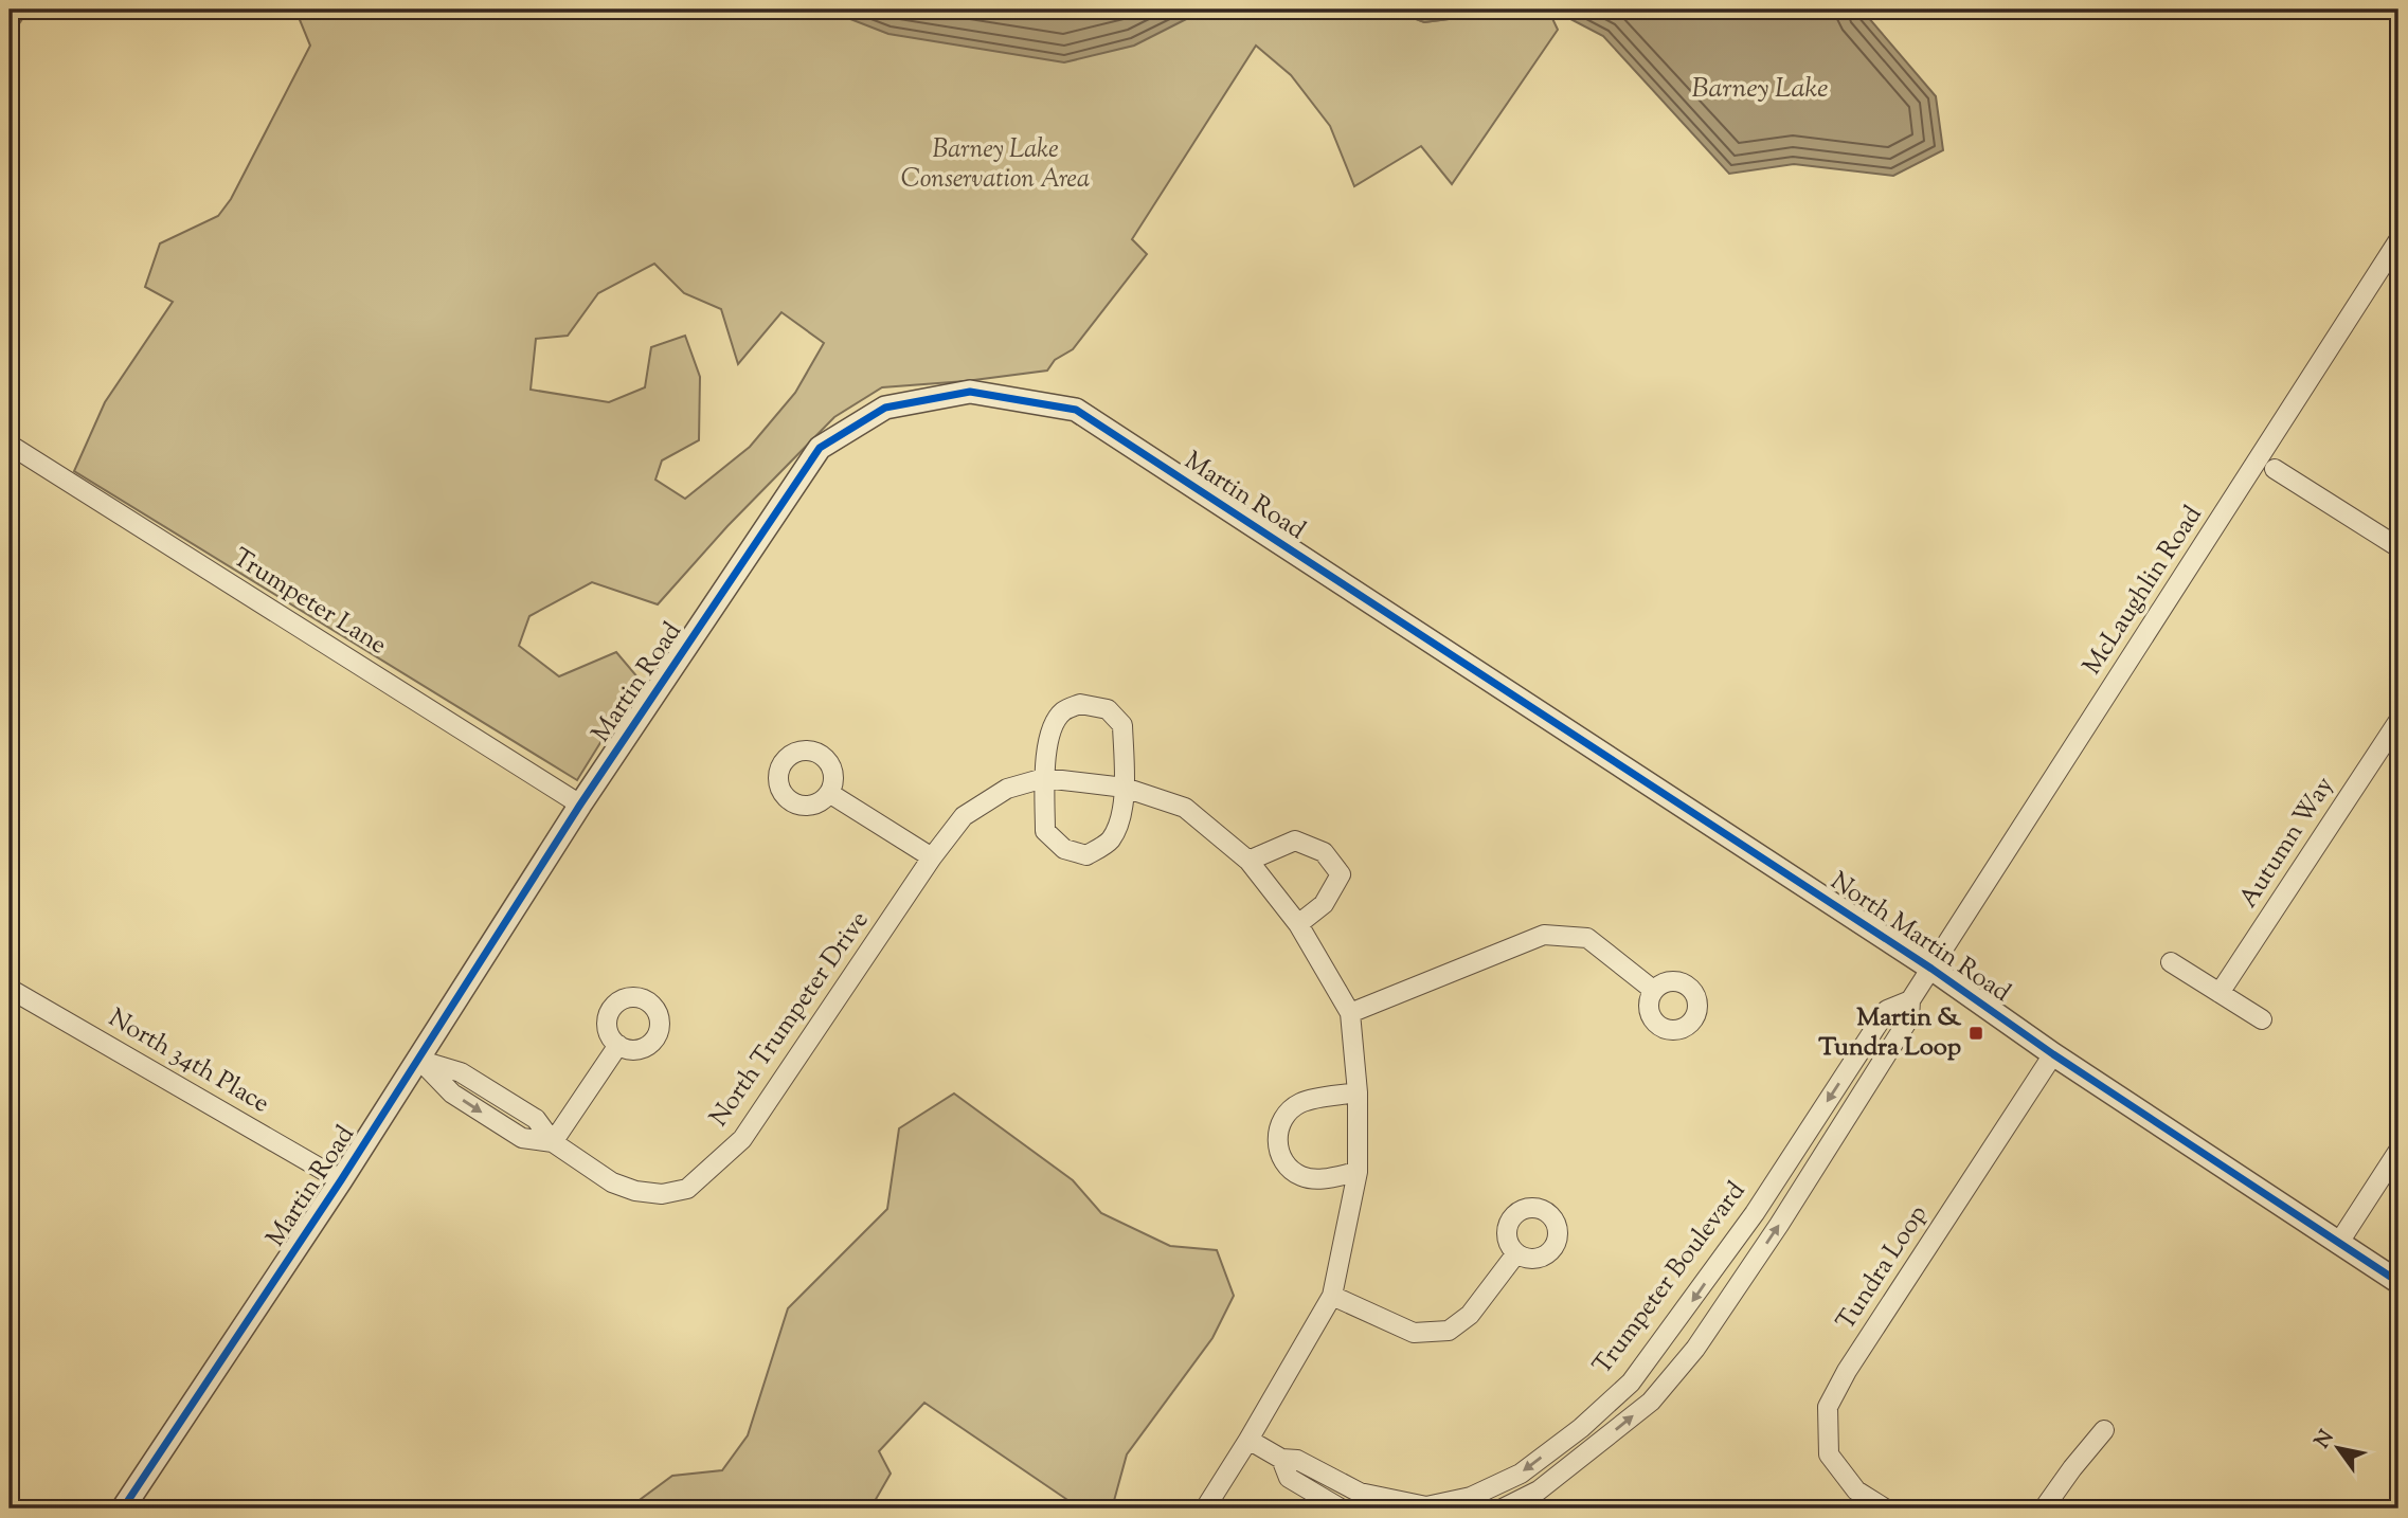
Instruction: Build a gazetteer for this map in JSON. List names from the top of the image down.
{
  "streets": {
    "street": [
      "Martin Road",
      "McLaughlin Road",
      "Trumpeter Lane",
      "Autumn Way",
      "North Martin Road",
      "North Trumpeter Drive",
      "North 34th Place",
      "Tundra Loop",
      "Trumpeter Boulevard"
    ]
  },
  "crossings": [
    ["Martin Road", "Trumpeter Lane"],
    ["Martin Road", "North Martin Road"],
    ["Martin Road", "North Trumpeter Drive"],
    ["Martin Road", "North 34th Place"],
    ["McLaughlin Road", "North Martin Road"],
    ["McLaughlin Road", "Trumpeter Boulevard"],
    ["North Martin Road", "Tundra Loop"],
    ["North Martin Road", "Trumpeter Boulevard"],
    ["North Trumpeter Drive", "Trumpeter Boulevard"]
  ],
  "water": ["Barney Lake"],
  "parks": ["Barney Lake Conservation Area"],
  "places": {
    "transit": ["Martin & Tundra Loop"]
  },
  "north": "top left"
}
